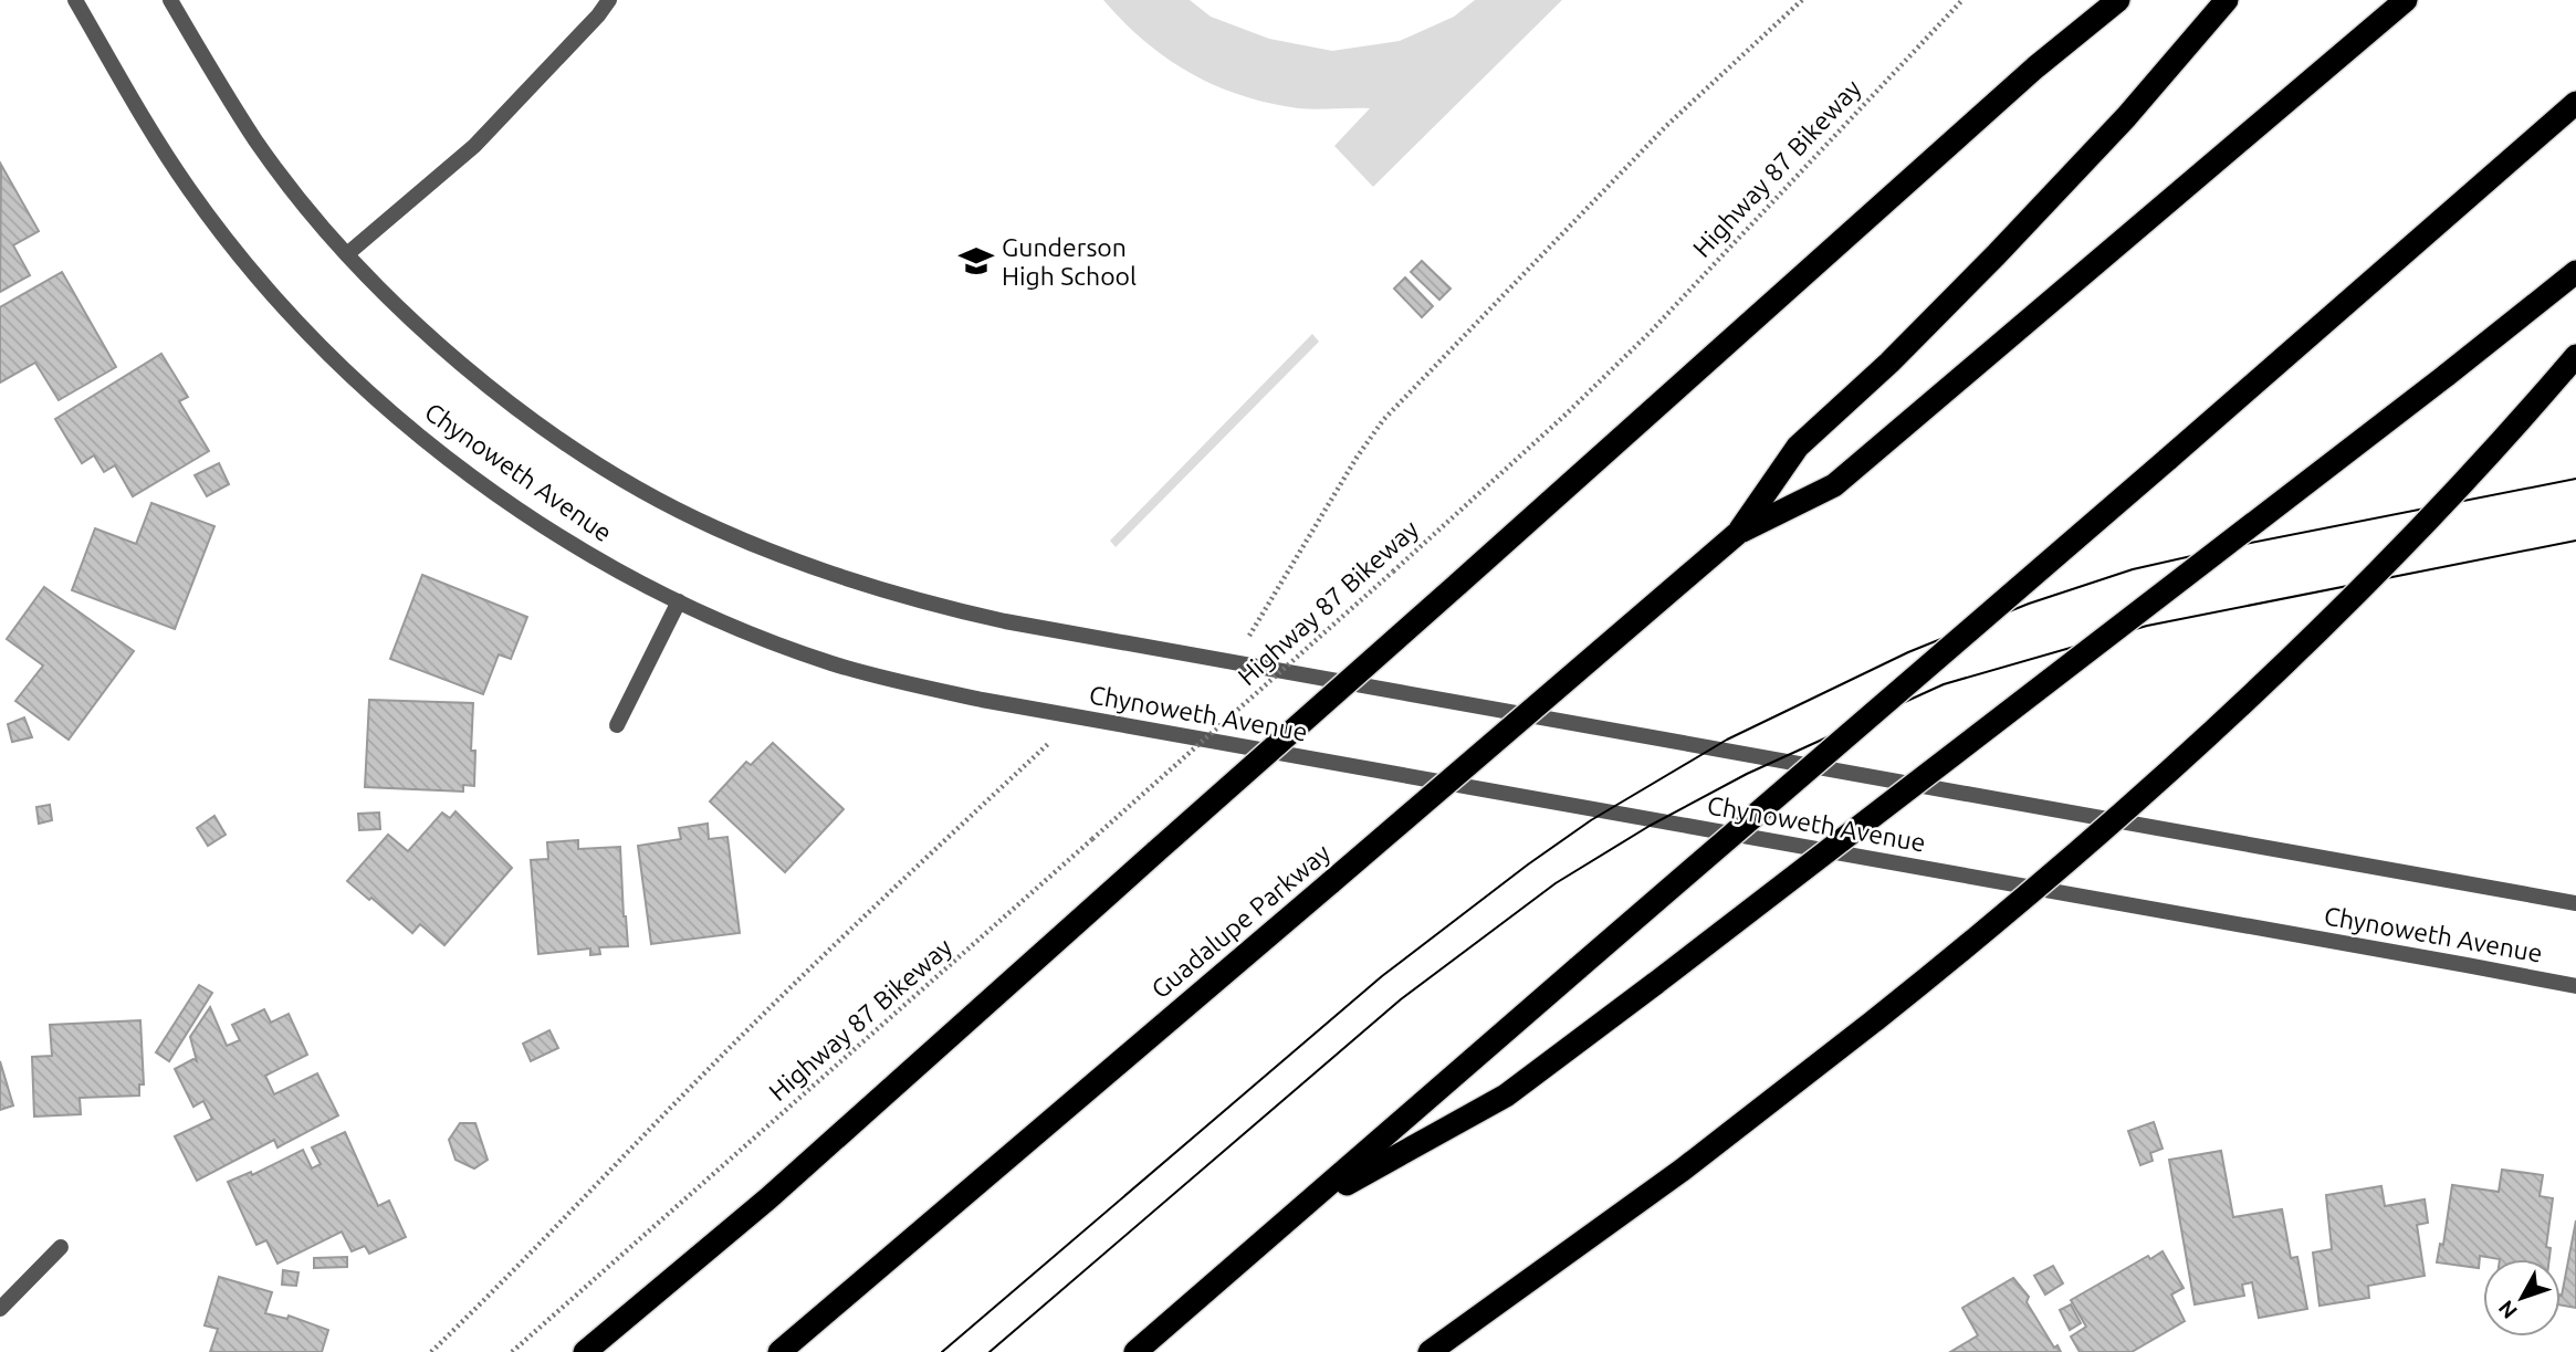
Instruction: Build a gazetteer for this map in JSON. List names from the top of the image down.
{
  "streets": {
    "highway": ["Guadalupe Parkway"],
    "street": ["Chynoweth Avenue"],
    "path": ["Highway 87 Bikeway"]
  },
  "places": {
    "school or university": ["Gunderson High School"]
  },
  "north": "bottom left"
}
